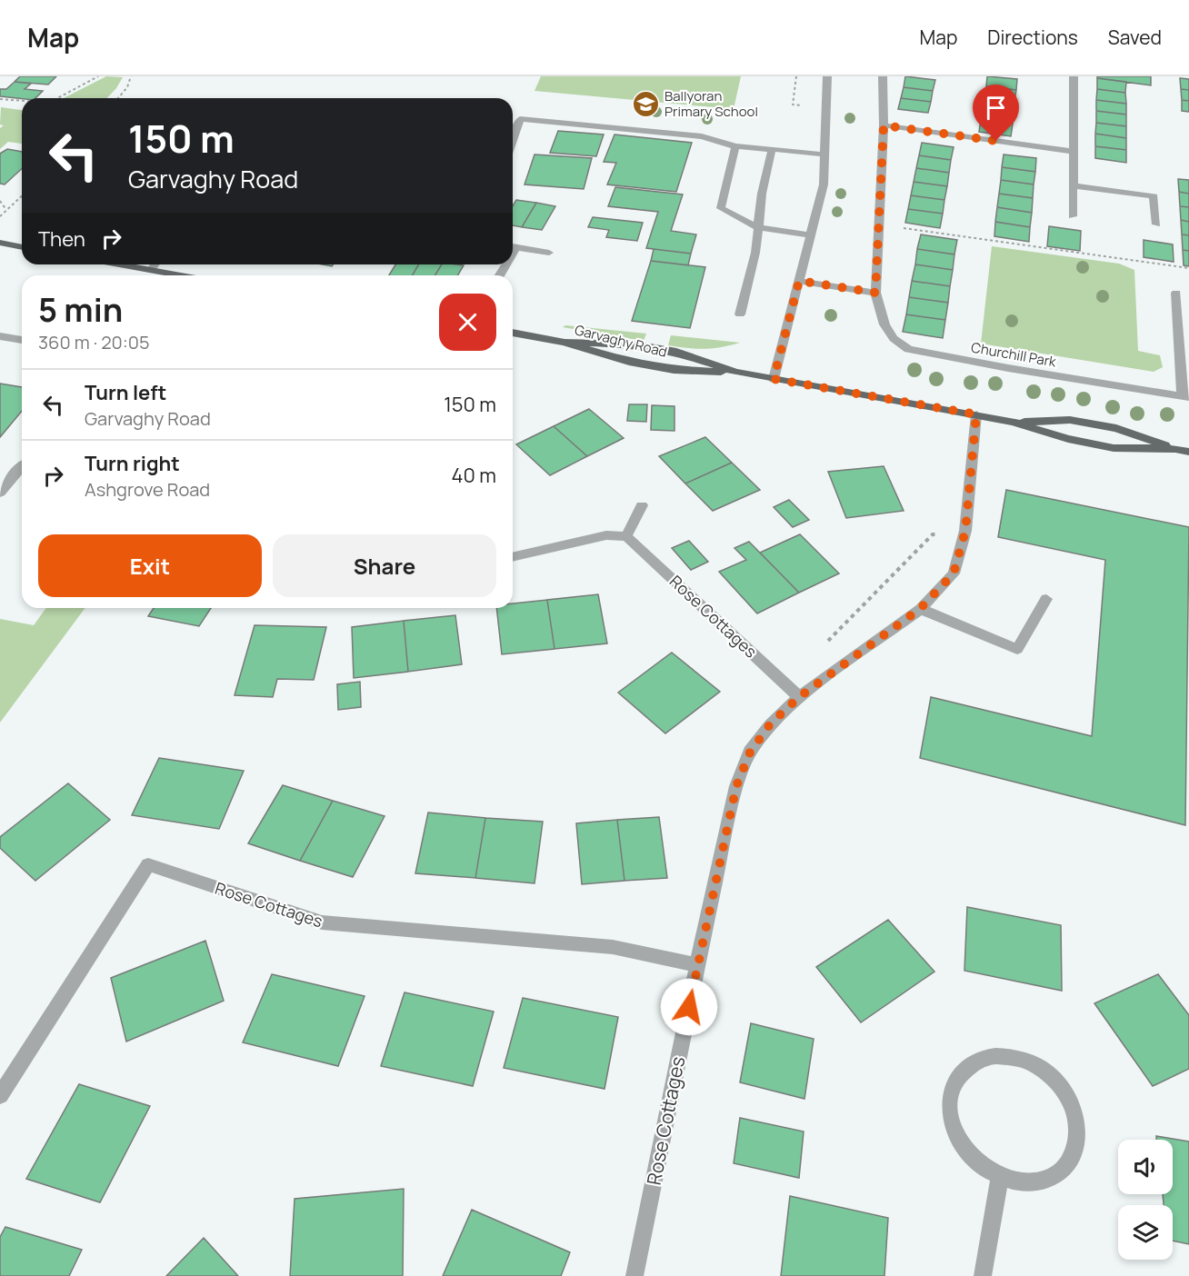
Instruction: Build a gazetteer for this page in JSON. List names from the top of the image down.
{
  "streets": {
    "main road": ["Garvaghy Road"],
    "street": ["Churchill Park", "Rose Cottages"]
  },
  "crossings": [
    ["Garvaghy Road", "Rose Cottages"]
  ],
  "places": {
    "school or university": ["Ballyoran Primary School"]
  },
  "page": {
    "header": "Map",
    "nav": ["Map", "Directions", "Saved"],
    "turn": ["150 m", "Garvaghy Road"],
    "then": "Then",
    "heading": ["5 min", "360 m · 20:05"],
    "list": [
      {
        "name": "Turn left",
        "note": "Garvaghy Road",
        "value": "150 m"
      },
      {
        "name": "Turn right",
        "note": "Ashgrove Road",
        "value": "40 m"
      }
    ],
    "buttons": ["Exit", "Share"]
  }
}
